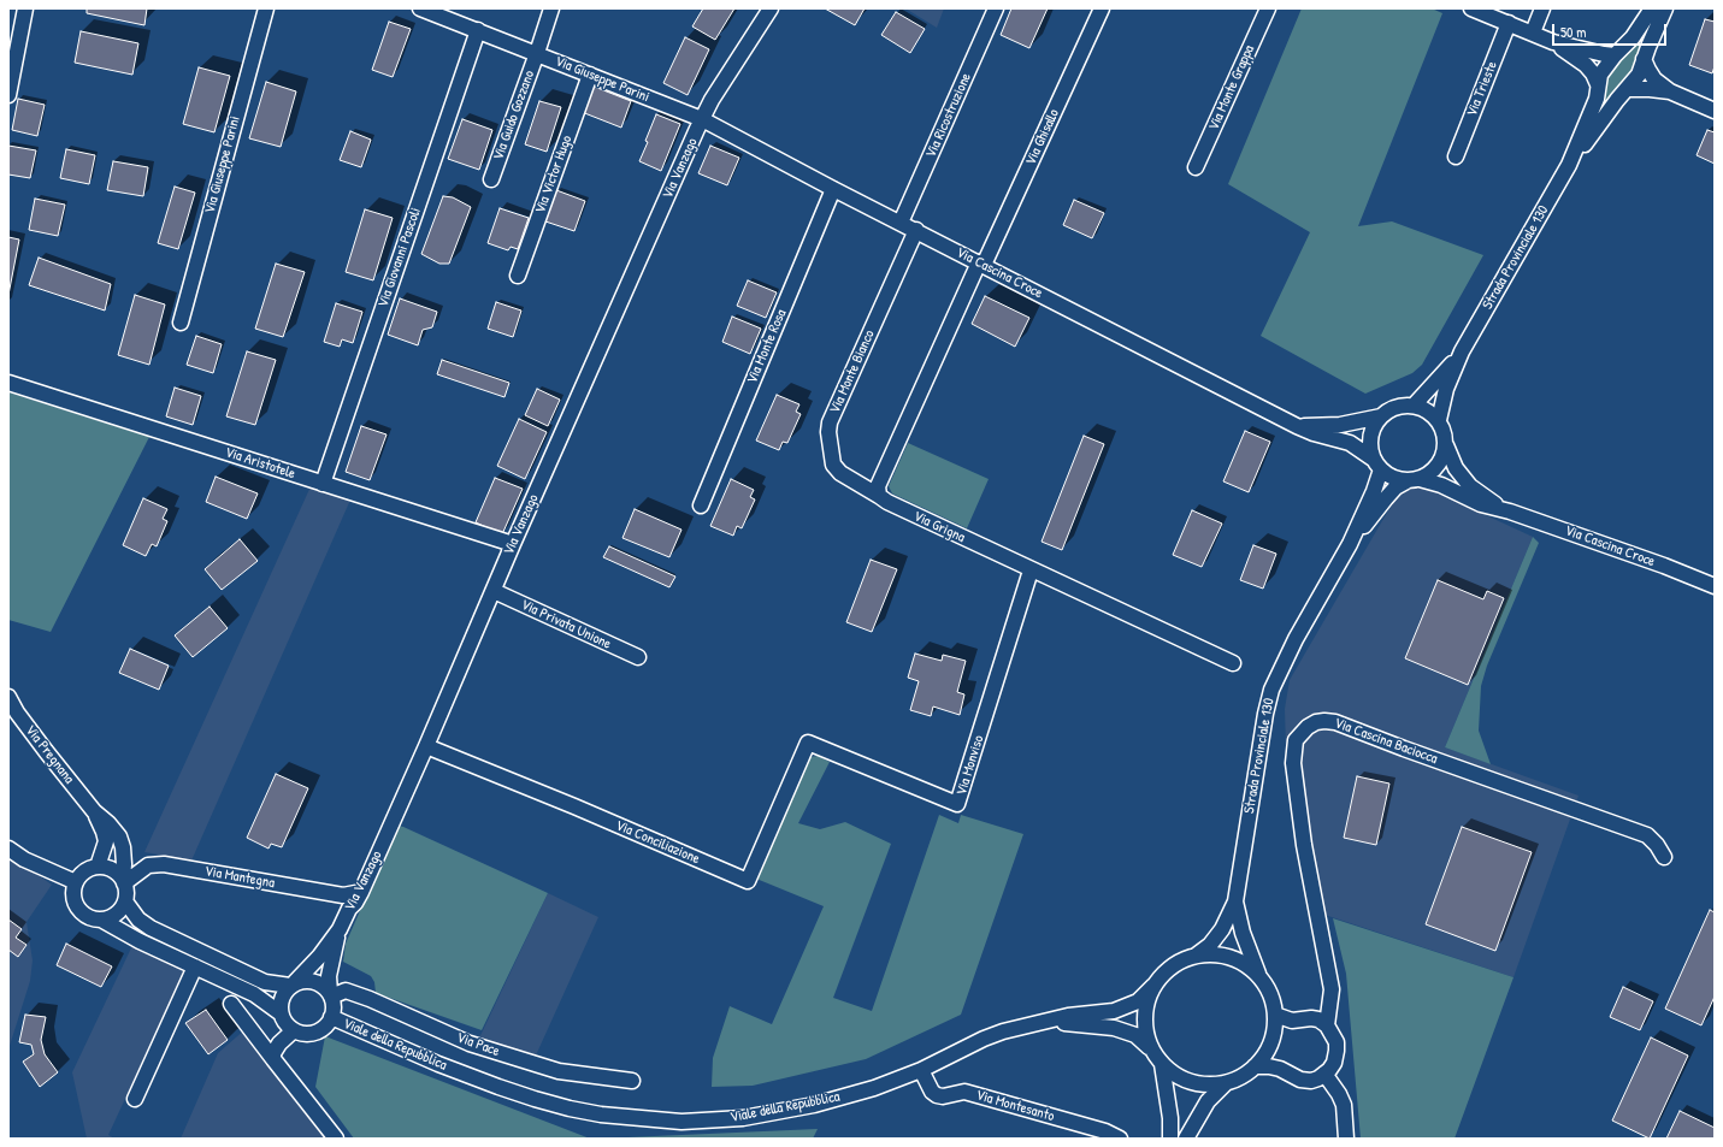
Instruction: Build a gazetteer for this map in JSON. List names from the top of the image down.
{
  "streets": {
    "street": [
      "Via Giuseppe Parini",
      "Via Monte Grappa",
      "Via Trieste",
      "Via Guido Gozzano",
      "Via Ricostruzione",
      "Via Ghisallo",
      "Via Vanzago",
      "Via Victor Hugo",
      "Via Giovanni Pascoli",
      "Strada Provinciale 130",
      "Via Cascina Croce",
      "Via Monte Rosa",
      "Via Monte Bianco",
      "Via Aristotele",
      "Via Grigna",
      "Via Privata Unione",
      "Via Cascina Baciocca",
      "Via Pregnana",
      "Via Monviso",
      "Via Conciliazione",
      "Via Mantegna",
      "Viale della Repubblica",
      "Via Pace",
      "Via Montesanto"
    ]
  },
  "crossings": [
    ["Via Giuseppe Parini", "Via Guido Gozzano"],
    ["Via Giuseppe Parini", "Via Vanzago"],
    ["Via Giuseppe Parini", "Via Victor Hugo"],
    ["Via Giuseppe Parini", "Via Giovanni Pascoli"],
    ["Via Giuseppe Parini", "Via Cascina Croce"],
    ["Via Ricostruzione", "Via Cascina Croce"],
    ["Via Ghisallo", "Via Cascina Croce"],
    ["Via Vanzago", "Via Cascina Croce"],
    ["Via Vanzago", "Via Aristotele"],
    ["Via Vanzago", "Via Privata Unione"],
    ["Via Vanzago", "Via Conciliazione"],
    ["Via Vanzago", "Via Mantegna"],
    ["Via Vanzago", "Viale della Repubblica"],
    ["Via Vanzago", "Via Pace"],
    ["Via Giovanni Pascoli", "Via Aristotele"],
    ["Strada Provinciale 130", "Via Cascina Croce"],
    ["Strada Provinciale 130", "Viale della Repubblica"],
    ["Via Cascina Croce", "Via Monte Rosa"],
    ["Via Cascina Croce", "Via Monte Bianco"],
    ["Via Monte Bianco", "Via Grigna"],
    ["Via Grigna", "Via Monviso"],
    ["Via Pregnana", "Via Mantegna"],
    ["Via Monviso", "Via Conciliazione"],
    ["Viale della Repubblica", "Via Pace"],
    ["Viale della Repubblica", "Via Montesanto"]
  ],
  "scale_bar": "50 m"
}
